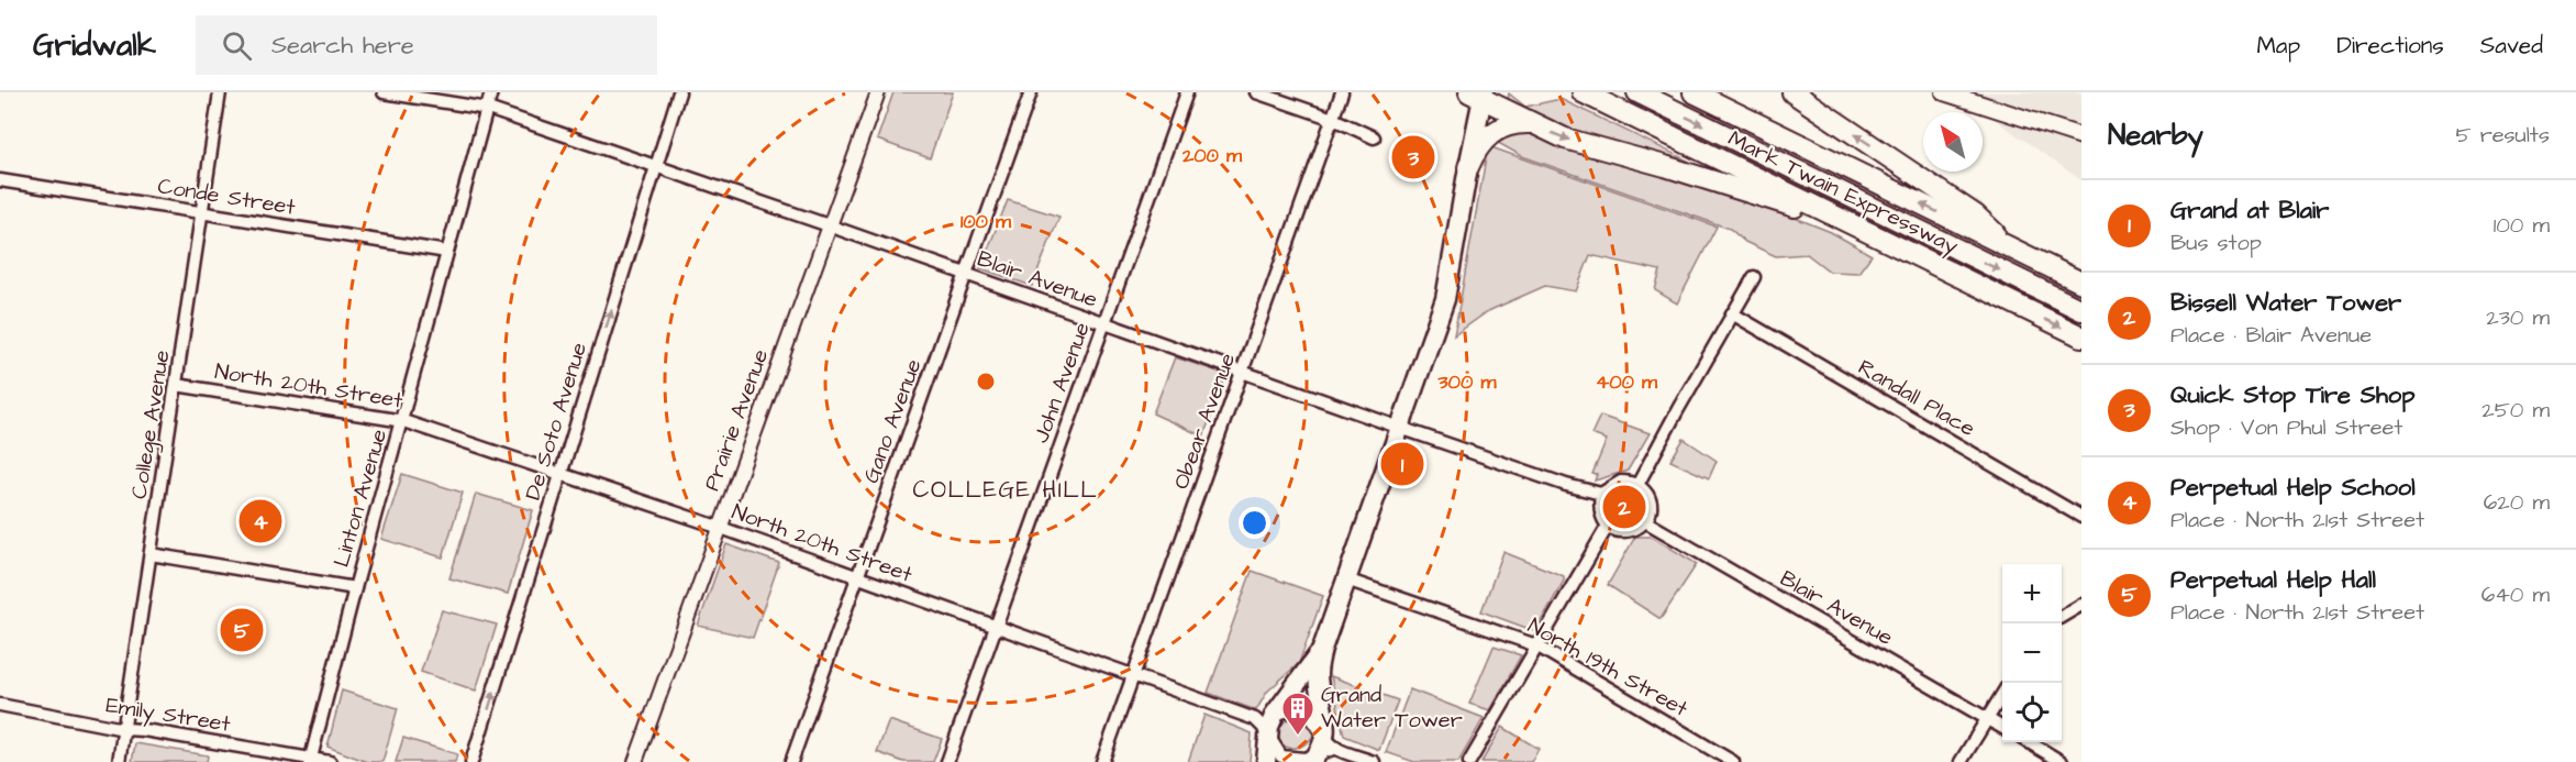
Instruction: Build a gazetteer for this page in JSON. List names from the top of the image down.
{
  "streets": {
    "highway": ["Mark Twain Expressway"],
    "street": [
      "Conde Street",
      "Blair Avenue",
      "John Avenue",
      "North 20th Street",
      "Randall Place",
      "Prairie Avenue",
      "De Soto Avenue",
      "Gano Avenue",
      "Obear Avenue",
      "College Avenue",
      "Linton Avenue",
      "North 19th Street",
      "Emily Street"
    ]
  },
  "crossings": [
    ["Conde Street", "College Avenue"],
    ["Conde Street", "Linton Avenue"],
    ["Blair Avenue", "John Avenue"],
    ["Blair Avenue", "Prairie Avenue"],
    ["Blair Avenue", "De Soto Avenue"],
    ["Blair Avenue", "Gano Avenue"],
    ["Blair Avenue", "Obear Avenue"],
    ["Blair Avenue", "Linton Avenue"],
    ["John Avenue", "North 20th Street"],
    ["North 20th Street", "Prairie Avenue"],
    ["North 20th Street", "De Soto Avenue"],
    ["North 20th Street", "Gano Avenue"],
    ["North 20th Street", "Obear Avenue"],
    ["North 20th Street", "College Avenue"],
    ["North 20th Street", "Linton Avenue"],
    ["College Avenue", "Emily Street"],
    ["Linton Avenue", "Emily Street"]
  ],
  "one_way": ["De Soto Avenue"],
  "districts": ["COLLEGE HILL"],
  "places": {
    "building": ["Grand Water Tower"]
  },
  "north": "top left",
  "page": {
    "header": "Gridwalk",
    "search": "Search here",
    "nav": ["Map", "Directions", "Saved"],
    "heading": ["Nearby", "5 results"],
    "pins": [
      "3",
      "1",
      "2",
      "4",
      "5"
    ],
    "list": [
      {
        "mark": "1",
        "name": "Grand at Blair",
        "note": "Bus stop",
        "value": "100 m"
      },
      {
        "mark": "2",
        "name": "Bissell Water Tower",
        "note": "Place · Blair Avenue",
        "value": "230 m"
      },
      {
        "mark": "3",
        "name": "Quick Stop Tire Shop",
        "note": "Shop · Von Phul Street",
        "value": "250 m"
      },
      {
        "mark": "4",
        "name": "Perpetual Help School",
        "note": "Place · North 21st Street",
        "value": "620 m"
      },
      {
        "mark": "5",
        "name": "Perpetual Help Hall",
        "note": "Place · North 21st Street",
        "value": "640 m"
      }
    ],
    "map_buttons": ["+", "−"]
  },
  "rings": [
    "200 m",
    "100 m",
    "300 m",
    "400 m"
  ]
}
